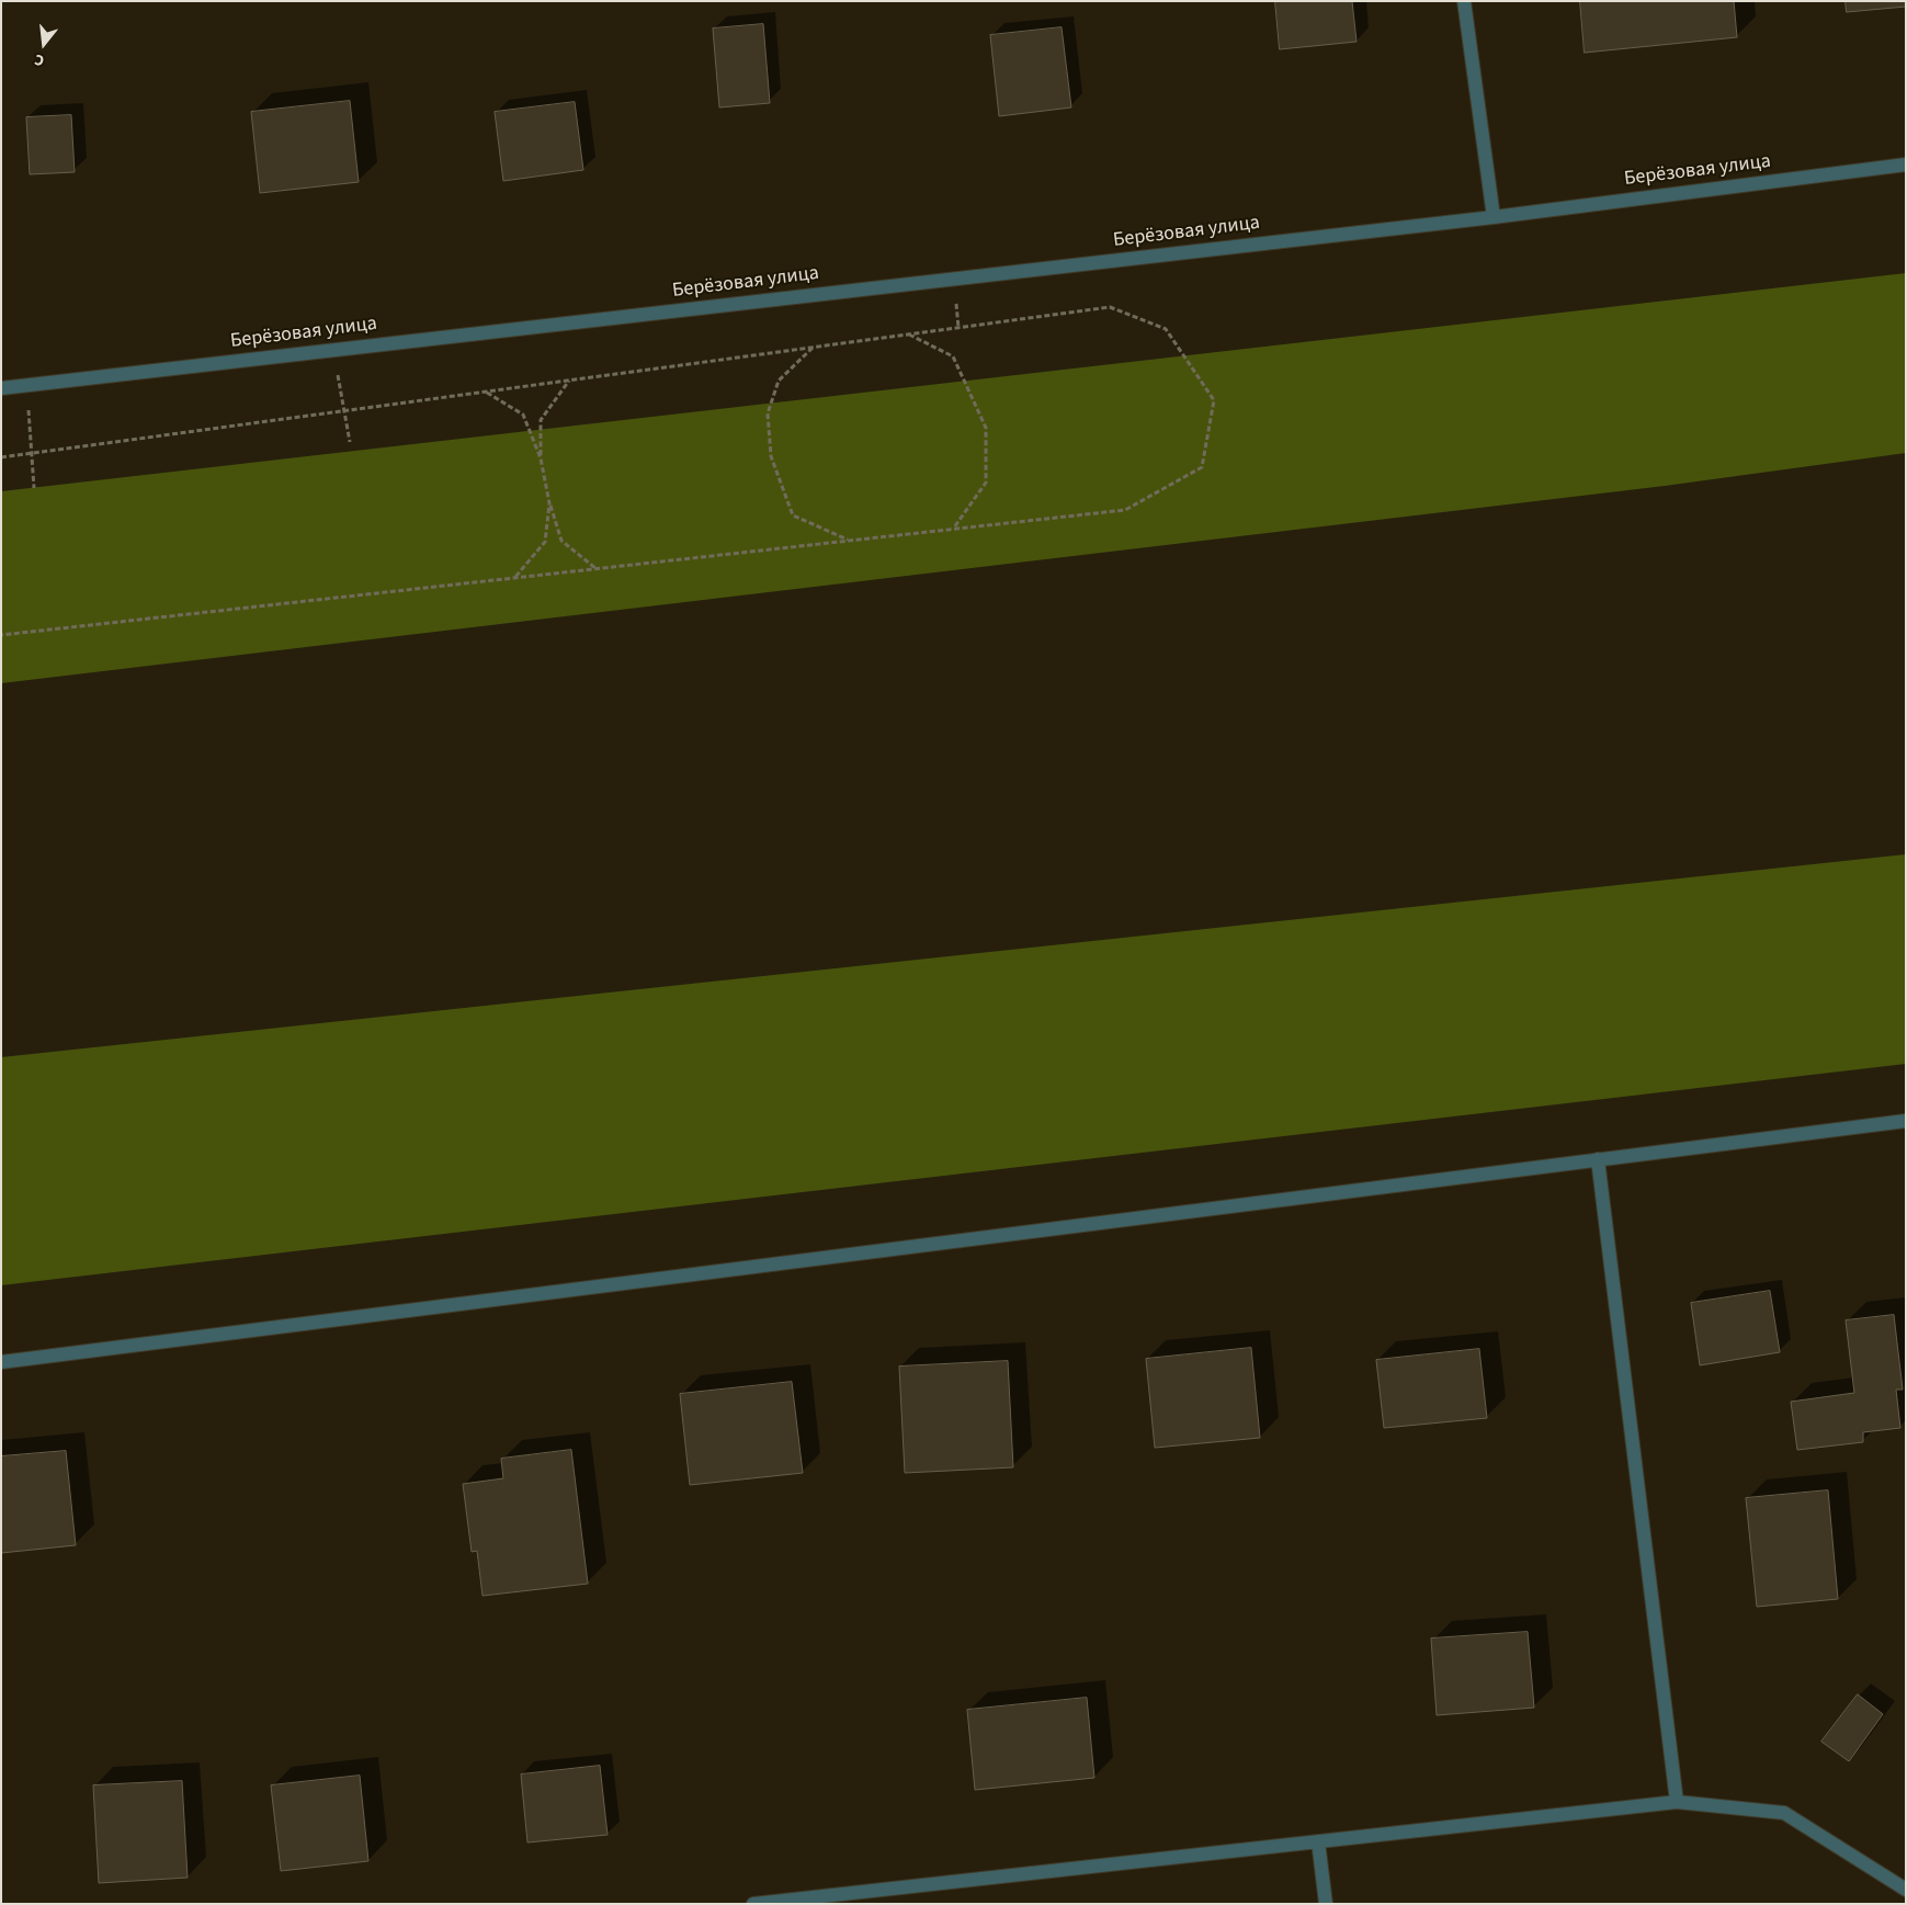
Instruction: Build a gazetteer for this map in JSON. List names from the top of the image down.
{
  "streets": {
    "street": ["Берёзовая улица"]
  },
  "north": "bottom"
}
